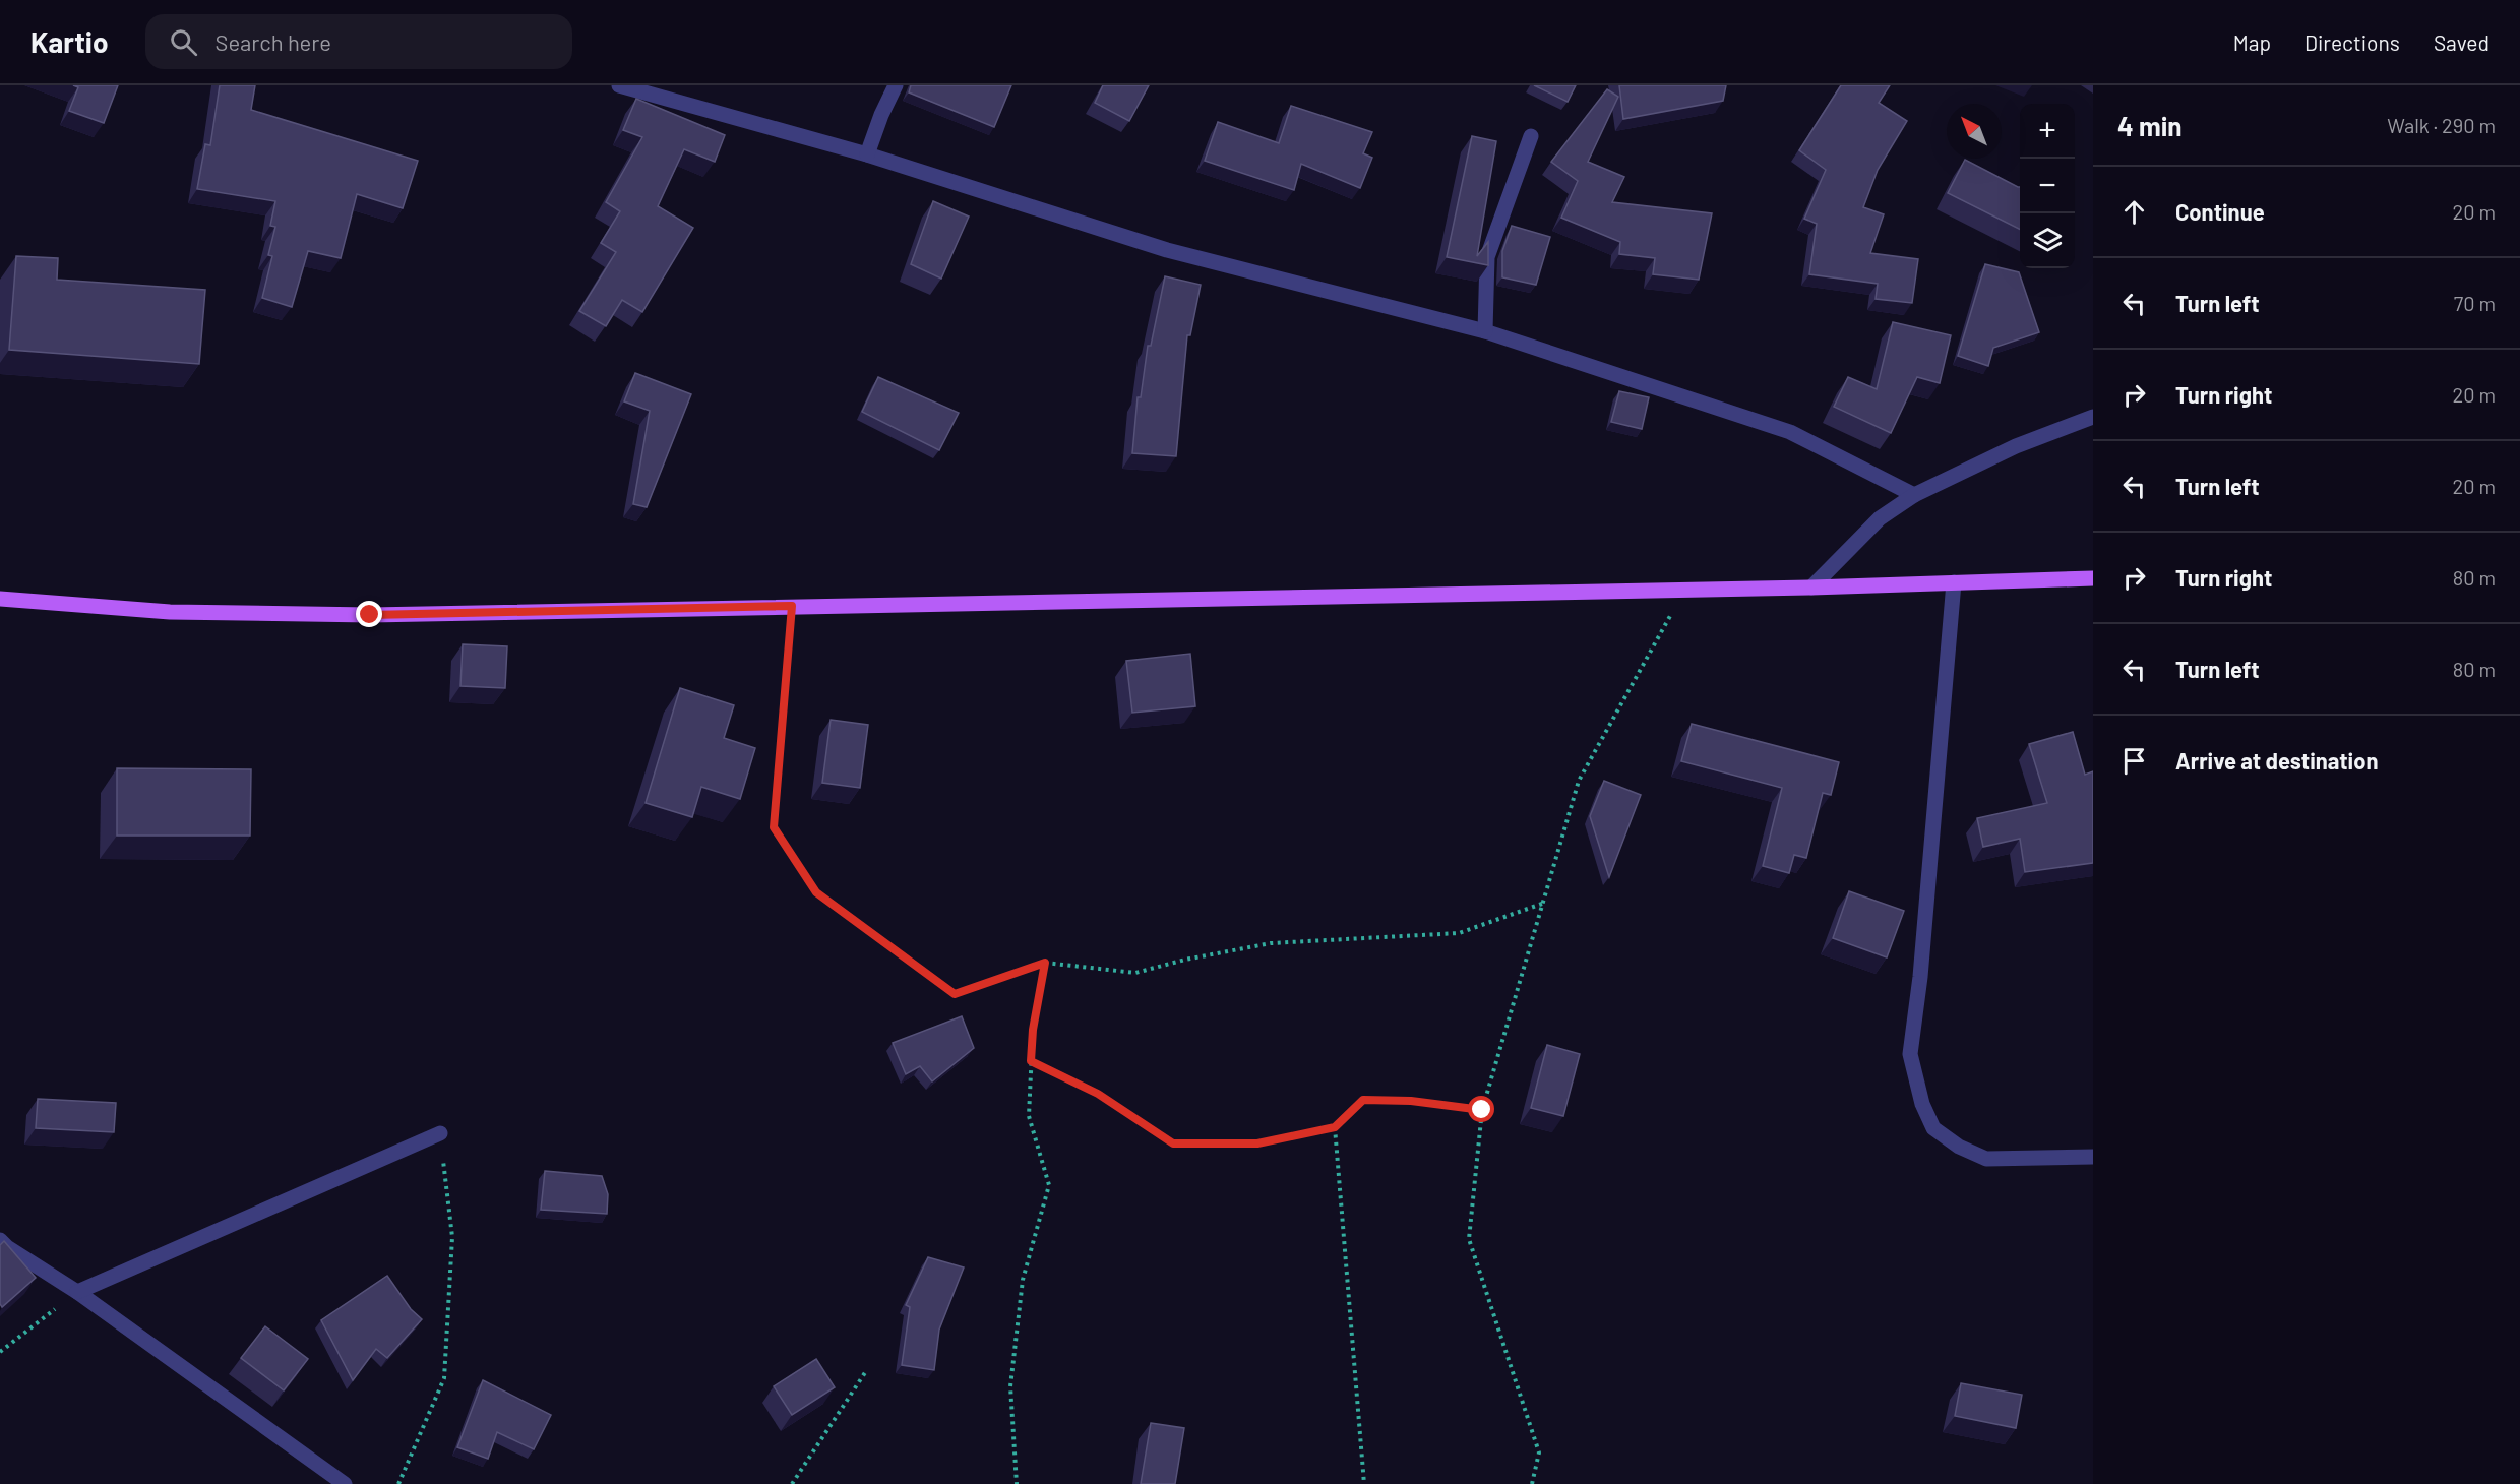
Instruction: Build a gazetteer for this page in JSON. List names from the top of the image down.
{
  "north": "top left",
  "page": {
    "header": "Kartio",
    "search": "Search here",
    "nav": ["Map", "Directions", "Saved"],
    "heading": ["4 min", "Walk · 290 m"],
    "map_buttons": ["+", "−"],
    "list": [
      ["Continue", "20 m"],
      ["Turn left", "70 m"],
      ["Turn right", "20 m"],
      ["Turn left", "20 m"],
      ["Turn right", "80 m"],
      ["Turn left", "80 m"],
      "Arrive at destination"
    ]
  }
}
